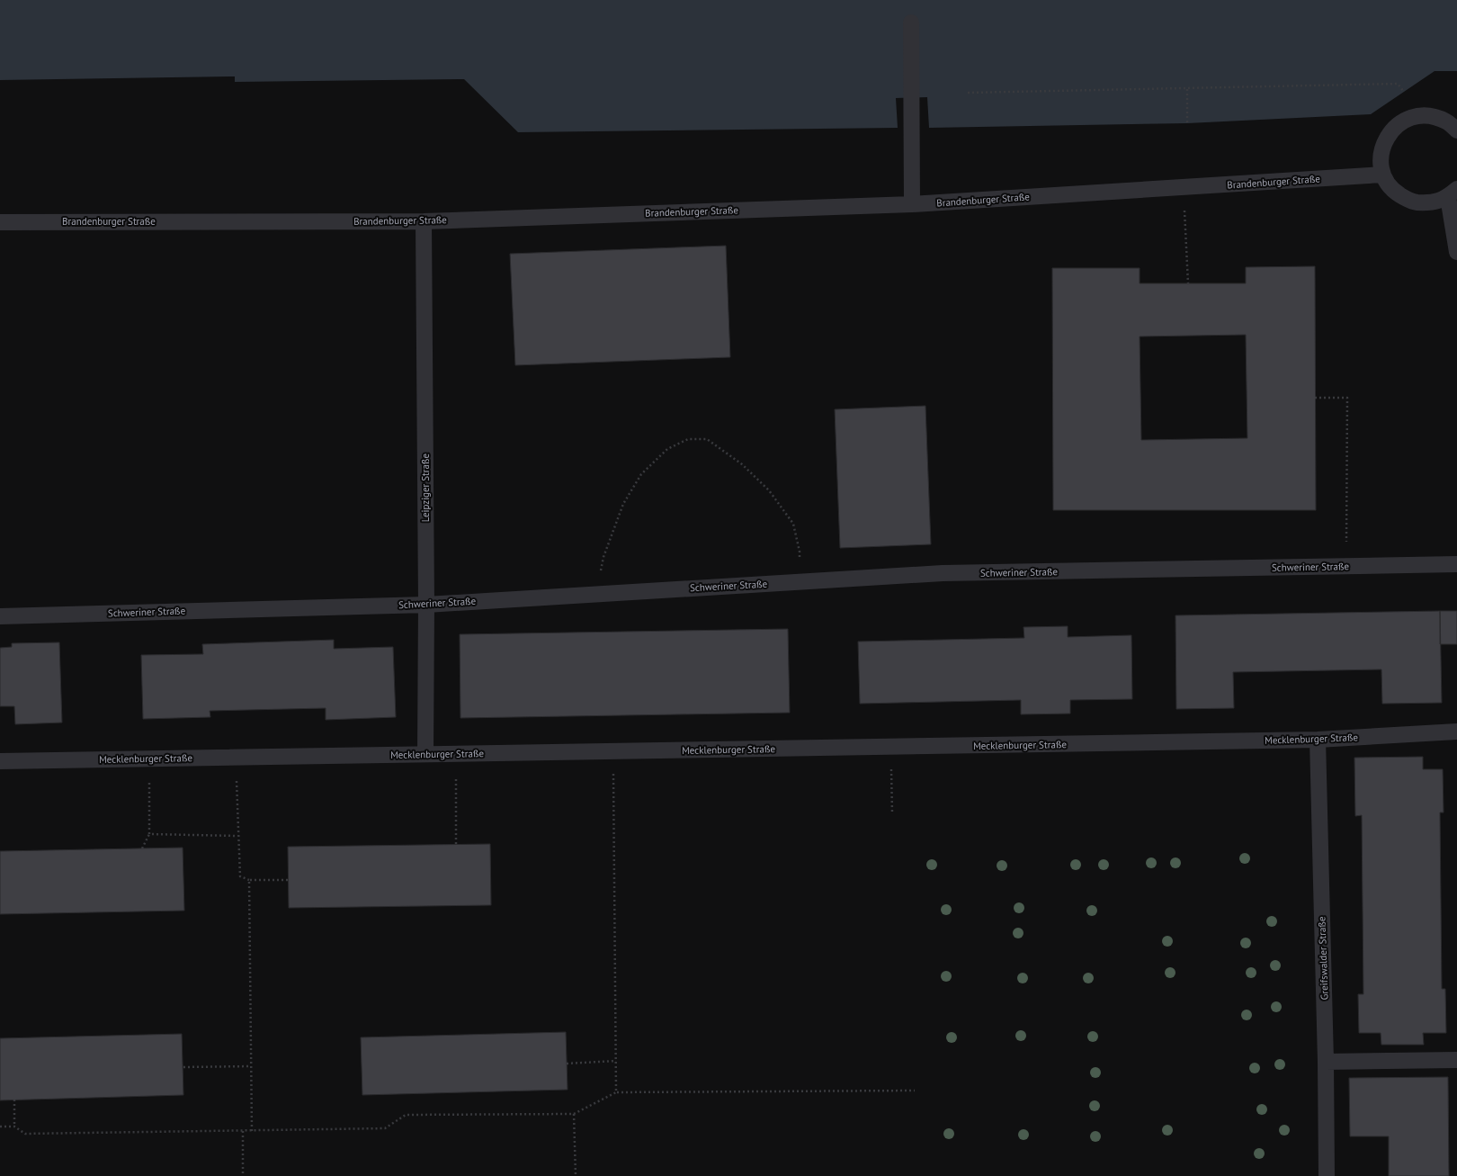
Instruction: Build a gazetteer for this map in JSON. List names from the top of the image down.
{
  "streets": {
    "lane": [
      "Brandenburger Straße",
      "Leipziger Straße",
      "Schweriner Straße",
      "Mecklenburger Straße",
      "Greifswalder Straße"
    ]
  },
  "crossings": [
    ["Brandenburger Straße", "Leipziger Straße"],
    ["Leipziger Straße", "Schweriner Straße"],
    ["Leipziger Straße", "Mecklenburger Straße"],
    ["Mecklenburger Straße", "Greifswalder Straße"]
  ]
}
